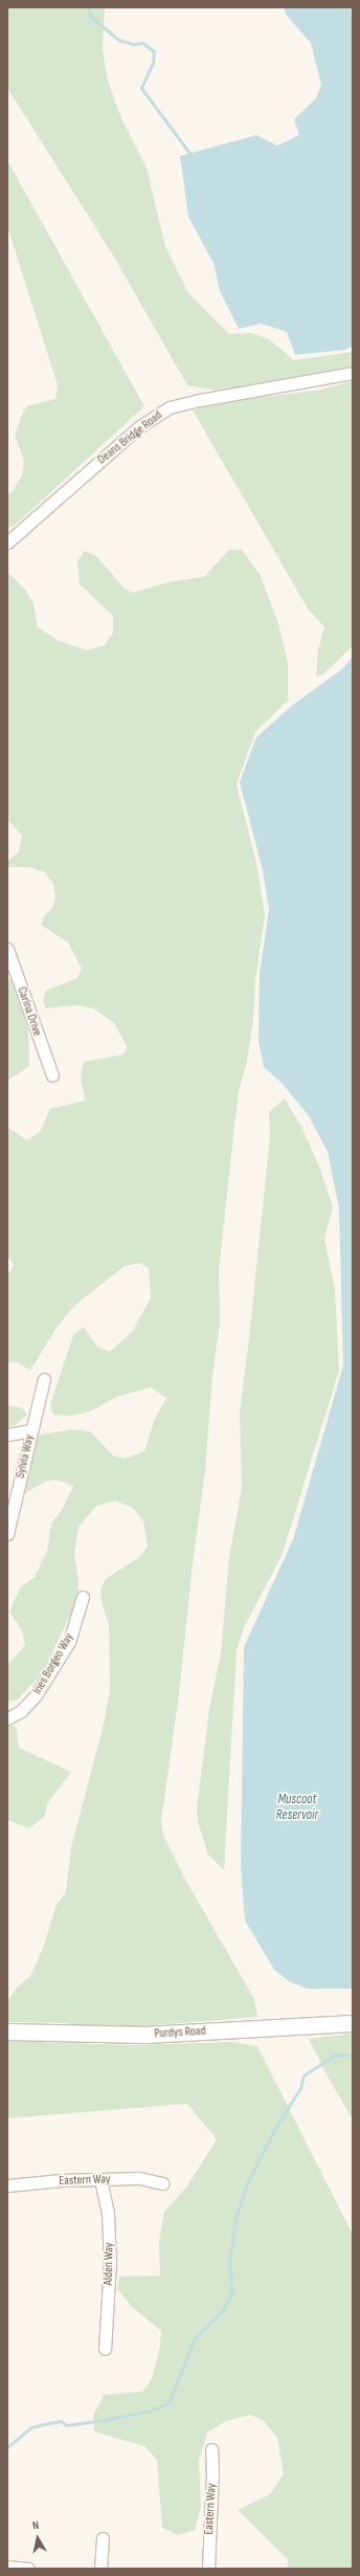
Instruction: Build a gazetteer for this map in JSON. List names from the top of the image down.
{
  "streets": {
    "main road": ["Purdys Road"],
    "street": [
      "Deans Bridge Road",
      "Carina Drive",
      "Sylvia Way",
      "Ines Borgeo Way",
      "Eastern Way",
      "Alden Way"
    ]
  },
  "crossings": [
    ["Eastern Way", "Alden Way"]
  ],
  "water": ["Muscoot Reservoir"],
  "north": "top"
}
